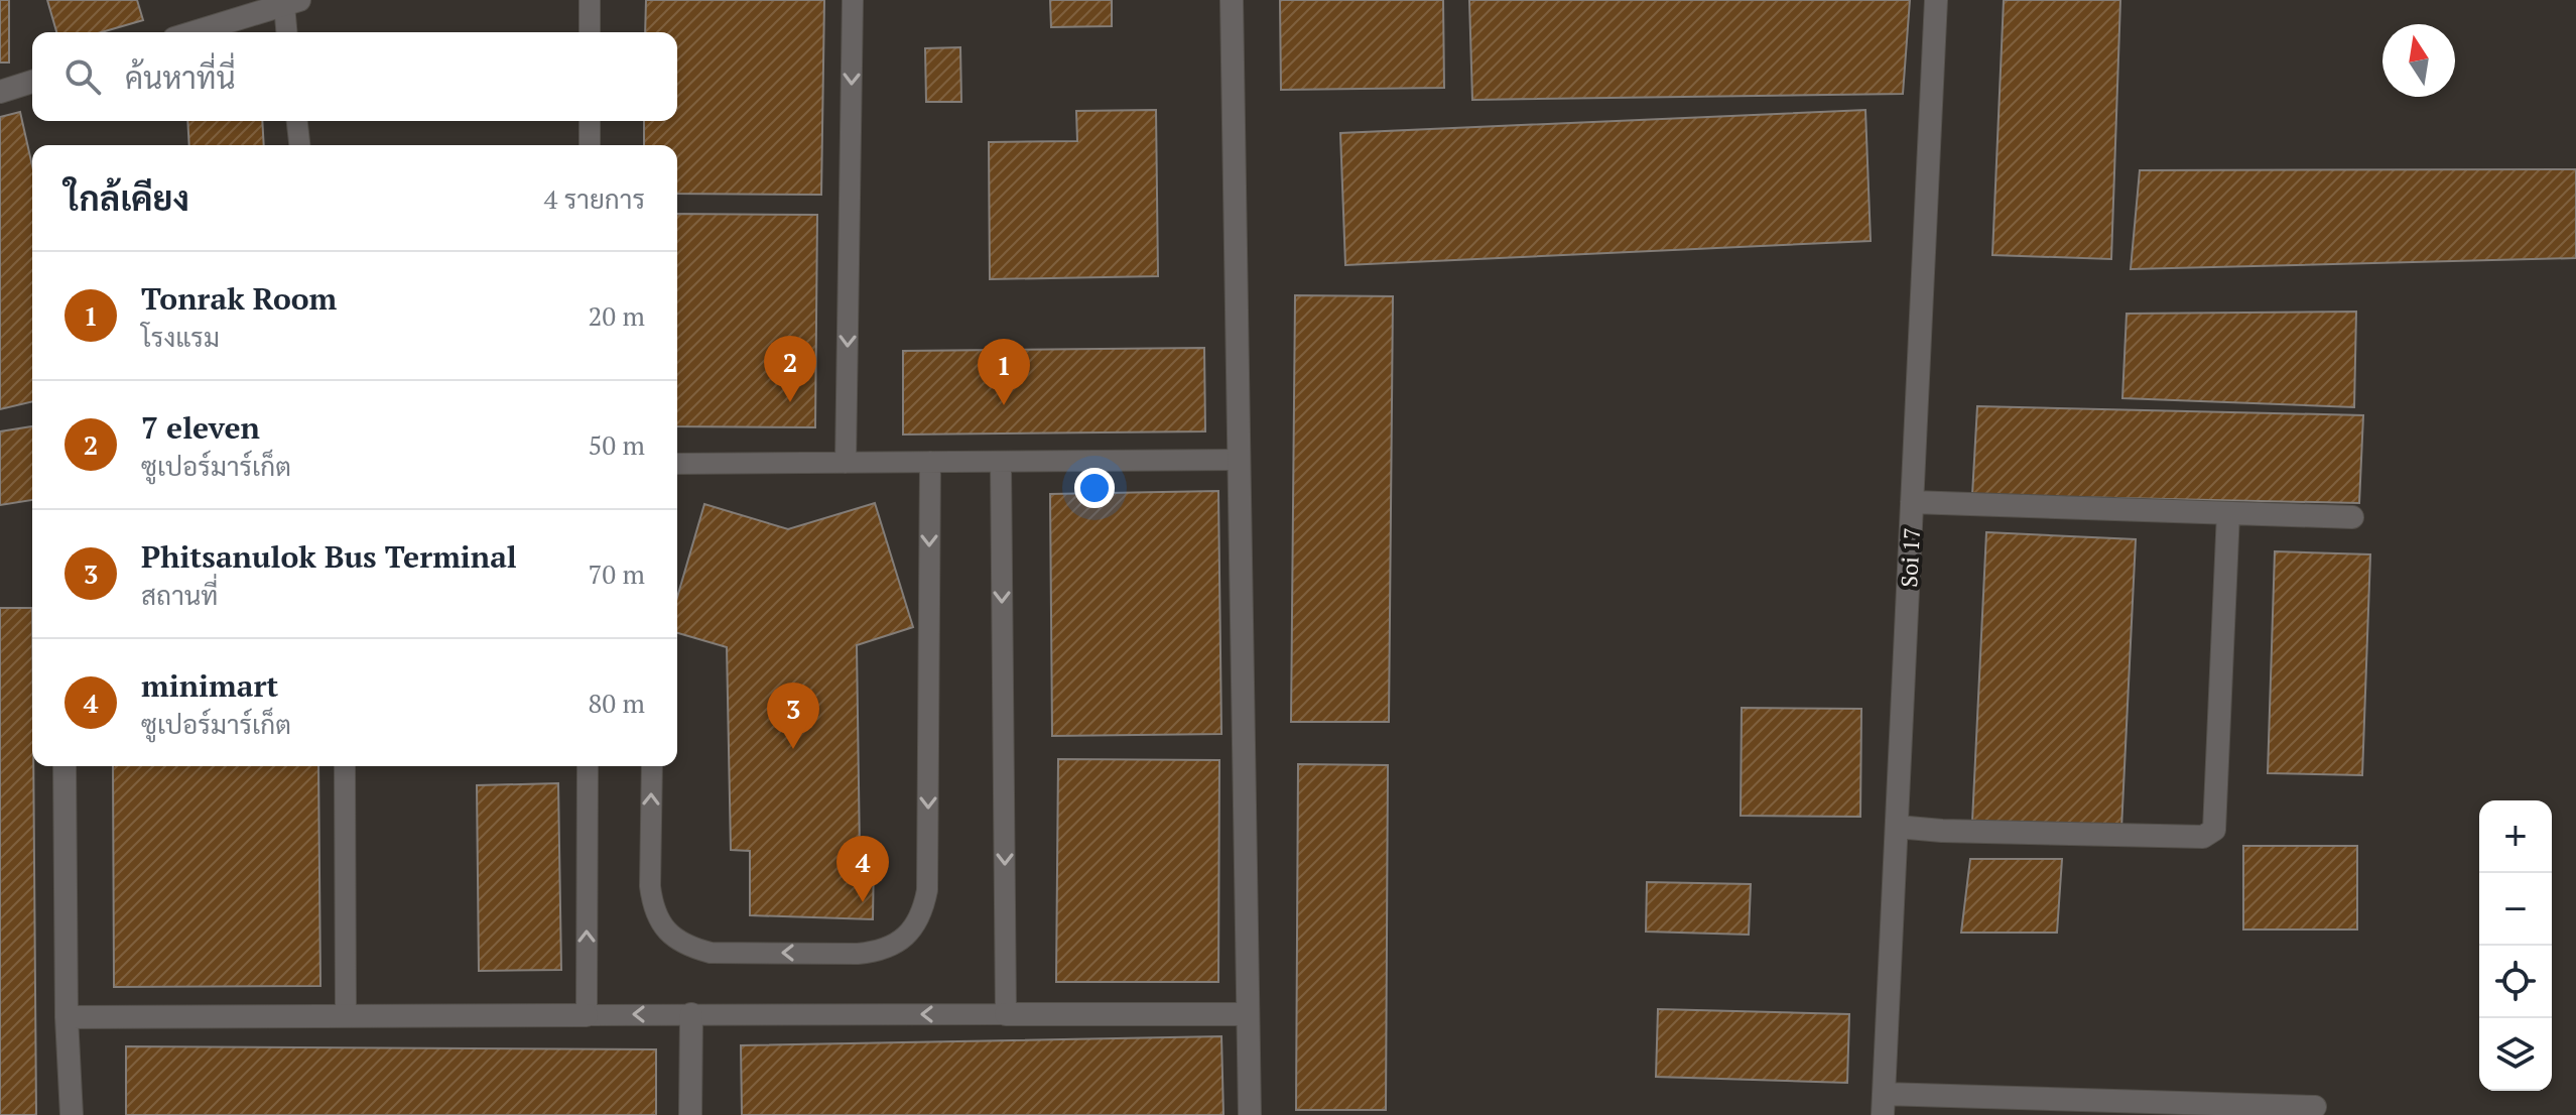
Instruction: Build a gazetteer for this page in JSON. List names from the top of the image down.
{
  "streets": {
    "street": ["Soi 17"]
  },
  "north": "top",
  "page": {
    "search": "ค้นหาที่นี่",
    "heading": ["ใกล้เคียง", "4 รายการ"],
    "list": [
      {
        "mark": "1",
        "name": "Tonrak Room",
        "note": "โรงแรม",
        "value": "20 m"
      },
      {
        "mark": "2",
        "name": "7 eleven",
        "note": "ซูเปอร์มาร์เก็ต",
        "value": "50 m"
      },
      {
        "mark": "3",
        "name": "Phitsanulok Bus Terminal",
        "note": "สถานที่",
        "value": "70 m"
      },
      {
        "mark": "4",
        "name": "minimart",
        "note": "ซูเปอร์มาร์เก็ต",
        "value": "80 m"
      }
    ],
    "pins": [
      "2",
      "1",
      "3",
      "4"
    ],
    "map_buttons": ["+", "−"]
  }
}
